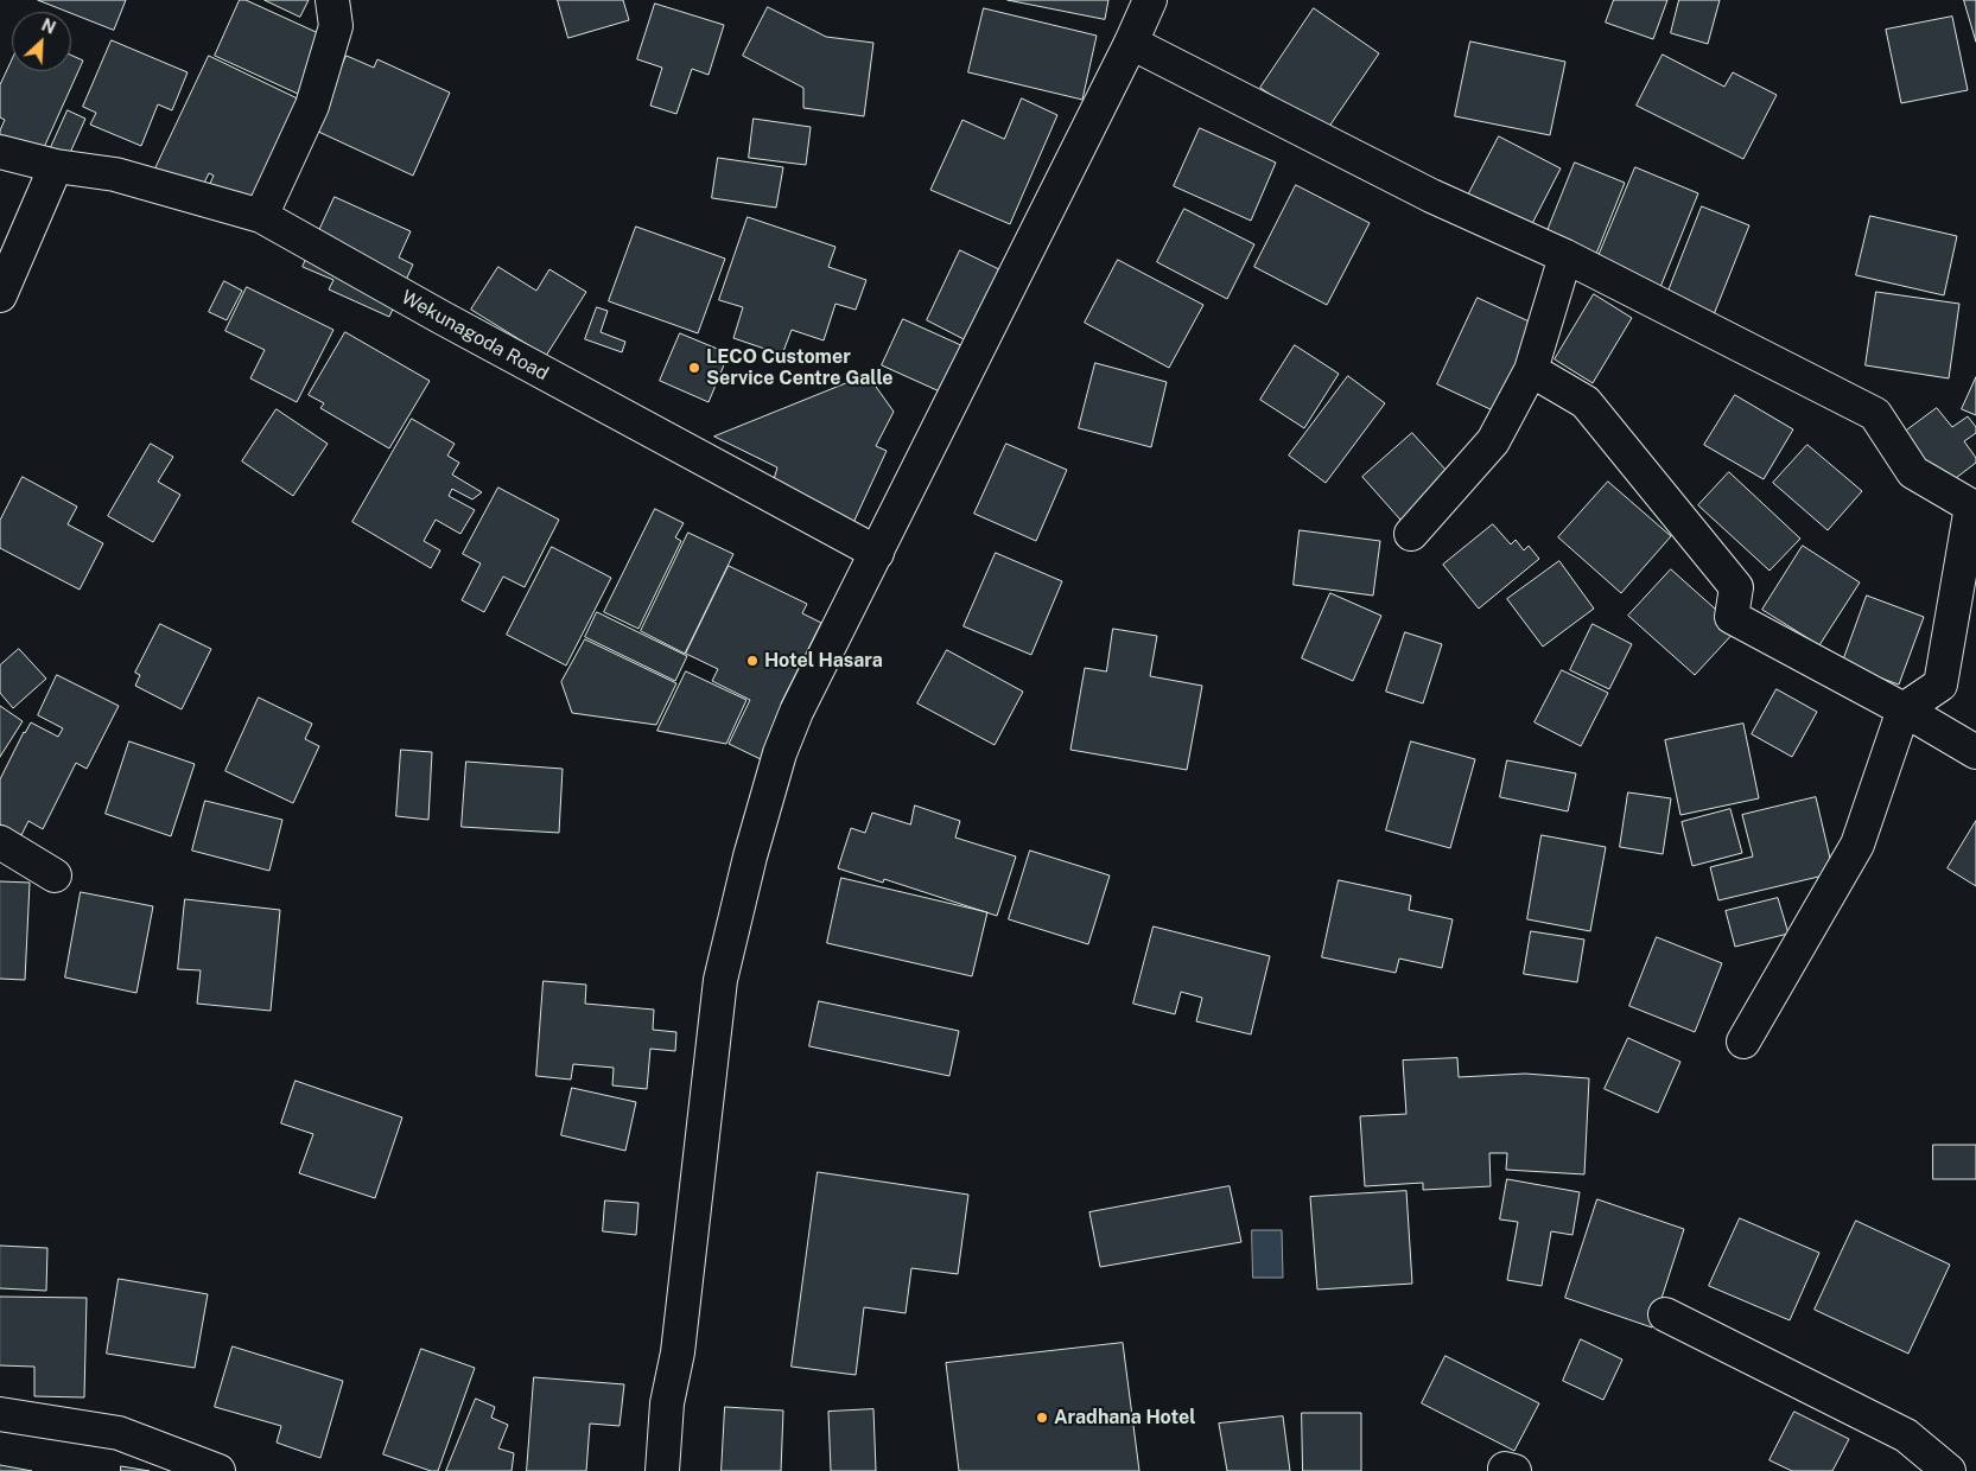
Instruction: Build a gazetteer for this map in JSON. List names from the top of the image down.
{
  "streets": {
    "street": ["Wekunagoda Road"]
  },
  "places": ["LECO Customer Service Centre Galle", "Hotel Hasara", "Aradhana Hotel"],
  "north": "top right"
}
